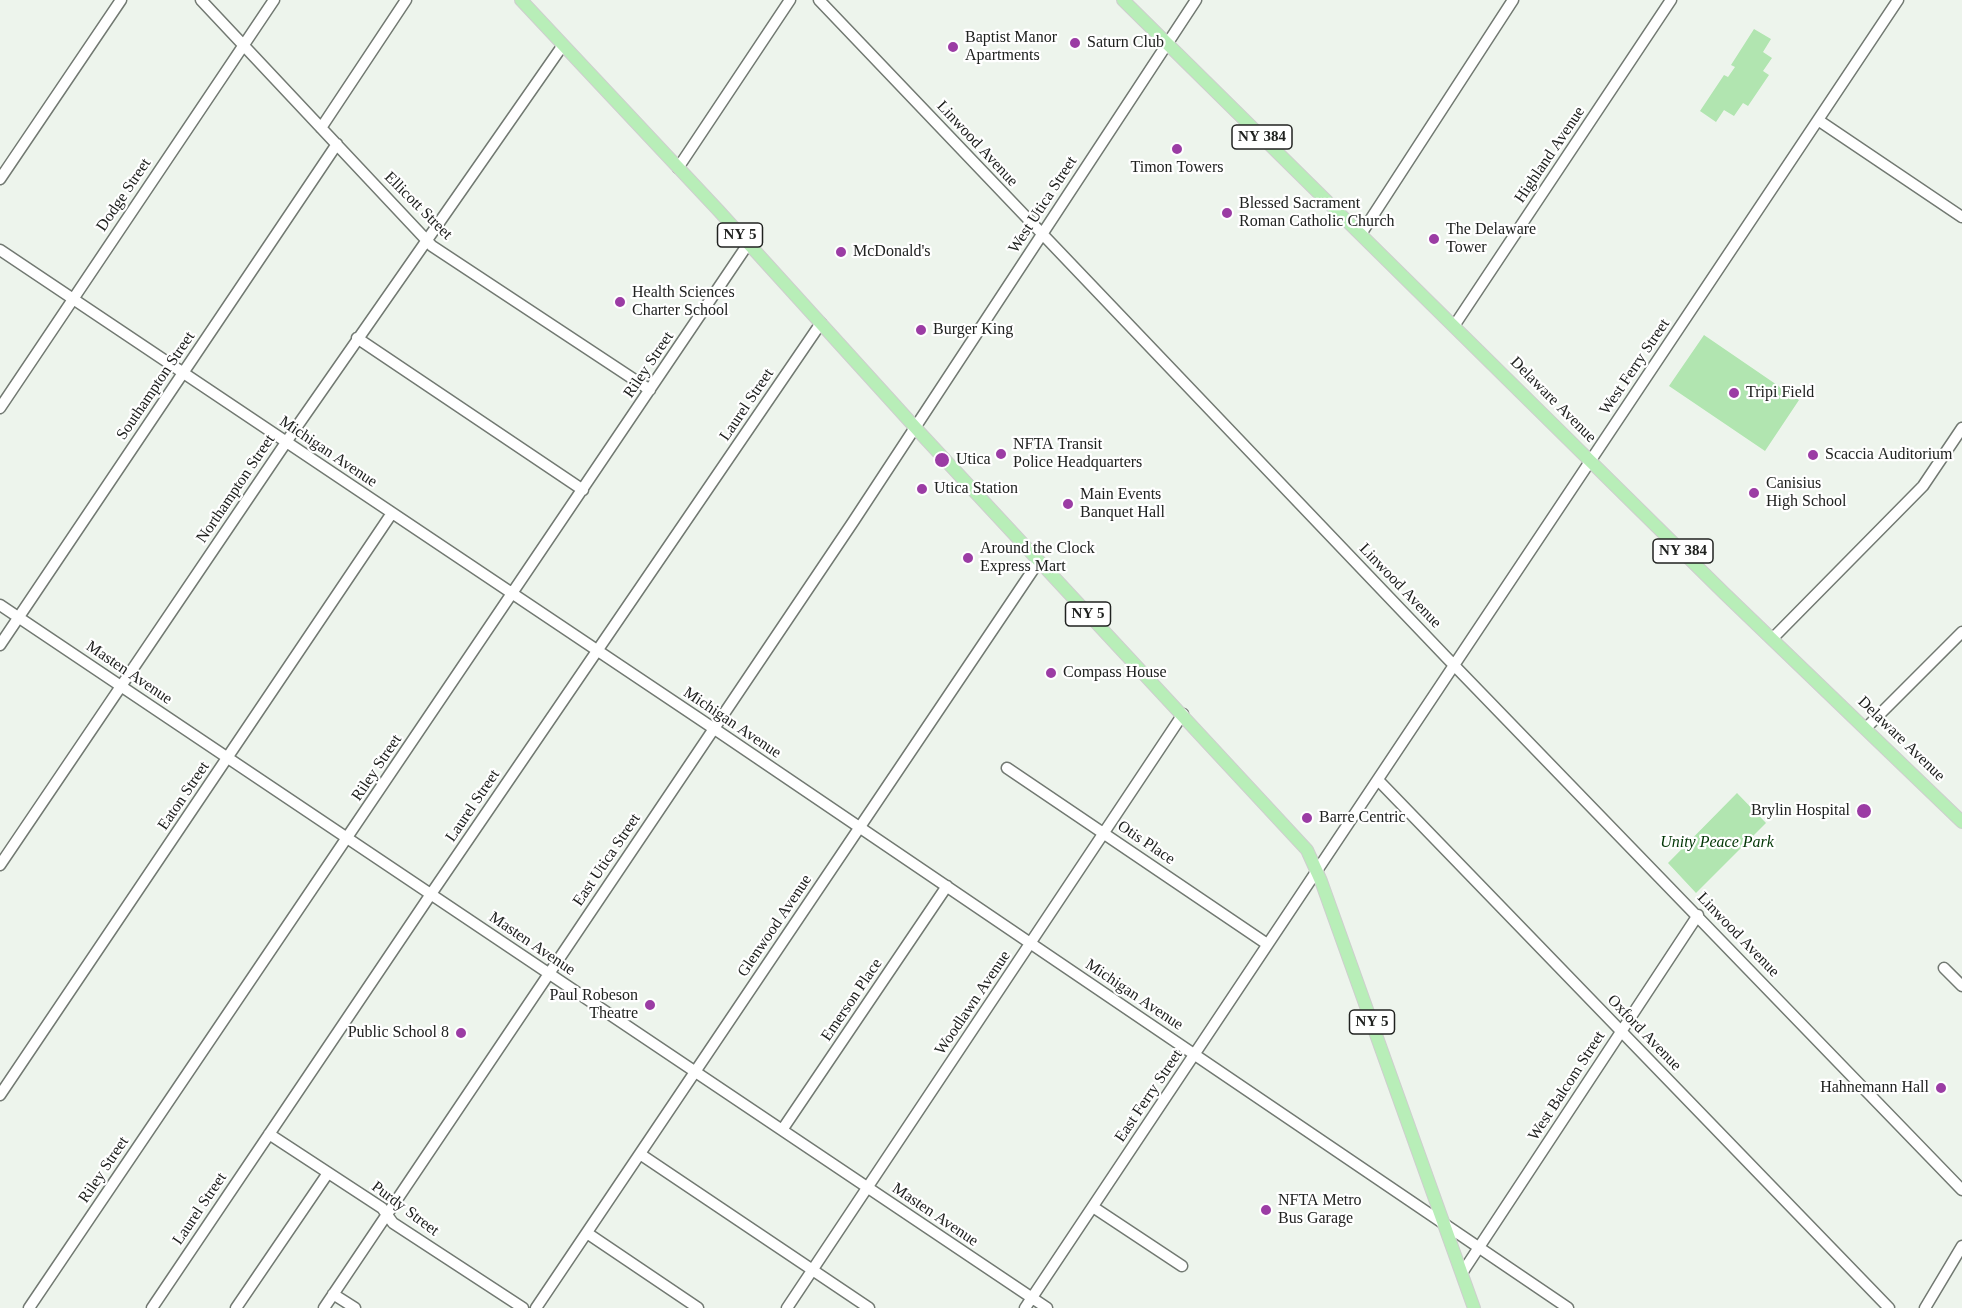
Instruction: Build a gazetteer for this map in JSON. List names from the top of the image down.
{
  "streets": {
    "main road": ["NY 384", "NY 5", "Delaware Avenue"],
    "street": [
      "Linwood Avenue",
      "Highland Avenue",
      "Dodge Street",
      "West Utica Street",
      "Ellicott Street",
      "Riley Street",
      "West Ferry Street",
      "Southampton Street",
      "Laurel Street",
      "Michigan Avenue",
      "Northampton Street",
      "Masten Avenue",
      "Eaton Street",
      "Otis Place",
      "East Utica Street",
      "Glenwood Avenue",
      "Emerson Place",
      "Woodlawn Avenue",
      "Oxford Avenue",
      "West Balcom Street",
      "East Ferry Street",
      "Purdy Street"
    ]
  },
  "crossings": [
    ["Linwood Avenue", "West Utica Street"],
    ["Linwood Avenue", "West Ferry Street"],
    ["Linwood Avenue", "West Balcom Street"],
    ["Highland Avenue", "Delaware Avenue"],
    ["Dodge Street", "Ellicott Street"],
    ["Dodge Street", "Michigan Avenue"],
    ["West Utica Street", "NY 5"],
    ["West Utica Street", "Delaware Avenue"],
    ["West Utica Street", "East Utica Street"],
    ["Ellicott Street", "Riley Street"],
    ["Ellicott Street", "Southampton Street"],
    ["Ellicott Street", "Northampton Street"],
    ["NY 5", "Riley Street"],
    ["NY 5", "West Ferry Street"],
    ["NY 5", "Laurel Street"],
    ["NY 5", "Michigan Avenue"],
    ["NY 5", "Northampton Street"],
    ["NY 5", "East Utica Street"],
    ["NY 5", "Glenwood Avenue"],
    ["NY 5", "Woodlawn Avenue"],
    ["NY 5", "West Balcom Street"],
    ["NY 5", "East Ferry Street"],
    ["Riley Street", "Michigan Avenue"],
    ["Riley Street", "Masten Avenue"],
    ["West Ferry Street", "Delaware Avenue"],
    ["West Ferry Street", "Oxford Avenue"],
    ["West Ferry Street", "East Ferry Street"],
    ["Southampton Street", "Michigan Avenue"],
    ["Southampton Street", "Masten Avenue"],
    ["Laurel Street", "Michigan Avenue"],
    ["Laurel Street", "Masten Avenue"],
    ["Laurel Street", "Purdy Street"],
    ["Michigan Avenue", "Northampton Street"],
    ["Michigan Avenue", "Eaton Street"],
    ["Michigan Avenue", "East Utica Street"],
    ["Michigan Avenue", "Glenwood Avenue"],
    ["Michigan Avenue", "Emerson Place"],
    ["Michigan Avenue", "Woodlawn Avenue"],
    ["Michigan Avenue", "West Balcom Street"],
    ["Michigan Avenue", "East Ferry Street"],
    ["Northampton Street", "Masten Avenue"],
    ["Masten Avenue", "Eaton Street"],
    ["Masten Avenue", "East Utica Street"],
    ["Masten Avenue", "Glenwood Avenue"],
    ["Masten Avenue", "Emerson Place"],
    ["Masten Avenue", "Woodlawn Avenue"],
    ["Masten Avenue", "East Ferry Street"],
    ["Otis Place", "Woodlawn Avenue"],
    ["Otis Place", "East Ferry Street"],
    ["East Utica Street", "Purdy Street"],
    ["Oxford Avenue", "West Balcom Street"]
  ],
  "parks": ["Unity Peace Park"],
  "places": [
    "Saturn Club",
    "Baptist Manor Apartments",
    "Timon Towers",
    "Blessed Sacrament Roman Catholic Church",
    "The Delaware Tower",
    "McDonald's",
    "Health Sciences Charter School",
    "Burger King",
    "Tripi Field",
    "NFTA Transit Police Headquarters",
    "Scaccia Auditorium",
    "Utica",
    "Utica Station",
    "Canisius High School",
    "Main Events Banquet Hall",
    "Around the Clock Express Mart",
    "Compass House",
    "Brylin Hospital",
    "Barre Centric",
    "Paul Robeson Theatre",
    "Public School 8",
    "Hahnemann Hall",
    "NFTA Metro Bus Garage"
  ]
}
